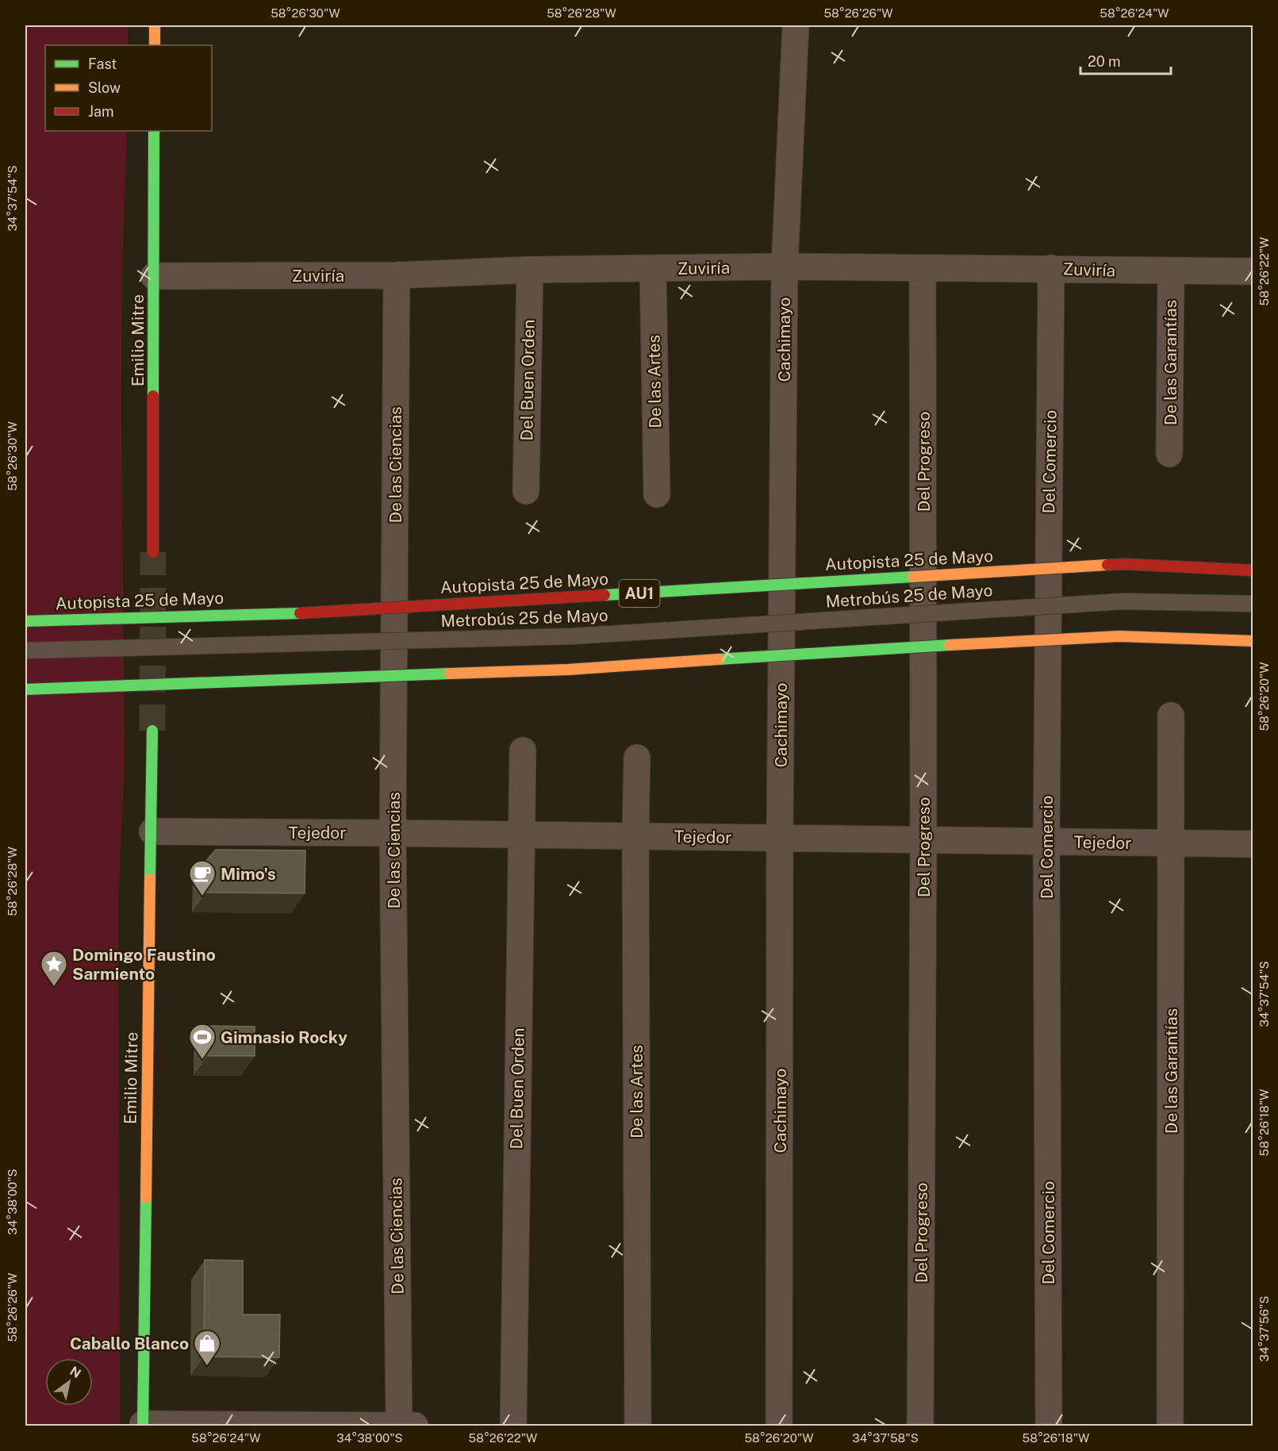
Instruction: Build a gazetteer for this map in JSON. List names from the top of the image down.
{
  "streets": {
    "main road": ["Emilio Mitre", "Autopista 25 de Mayo", "AU1"],
    "street": [
      "Zuviría",
      "Cachimayo",
      "De las Garantías",
      "Del Buen Orden",
      "De las Artes",
      "Del Progreso",
      "Del Comercio",
      "De las Ciencias",
      "Tejedor"
    ],
    "lane": ["Metrobús 25 de Mayo"]
  },
  "crossings": [
    ["Zuviría", "Cachimayo"],
    ["Zuviría", "Emilio Mitre"],
    ["Zuviría", "De las Garantías"],
    ["Zuviría", "Del Buen Orden"],
    ["Zuviría", "De las Artes"],
    ["Zuviría", "Del Progreso"],
    ["Zuviría", "Del Comercio"],
    ["Zuviría", "De las Ciencias"],
    ["Cachimayo", "Tejedor"],
    ["Emilio Mitre", "Tejedor"],
    ["De las Garantías", "Tejedor"],
    ["Del Buen Orden", "Tejedor"],
    ["De las Artes", "Tejedor"],
    ["Del Progreso", "Tejedor"],
    ["Del Comercio", "Tejedor"],
    ["De las Ciencias", "Tejedor"]
  ],
  "places": {
    "cafe": ["Mimo's"],
    "place": ["Domingo Faustino Sarmiento"],
    "sports": ["Gimnasio Rocky"],
    "shop": ["Caballo Blanco"]
  },
  "legend": ["Fast", "Slow", "Jam"],
  "scale_bar": "20 m",
  "north": "top right",
  "coordinates": [
    "58°26'30\"W",
    "58°26'28\"W",
    "58°26'26\"W",
    "58°26'24\"W",
    "34°37'54\"S",
    "58°26'22\"W",
    "58°26'20\"W",
    "58°26'18\"W",
    "34°38'00\"S",
    "34°37'56\"S",
    "34°37'58\"S"
  ]
}
